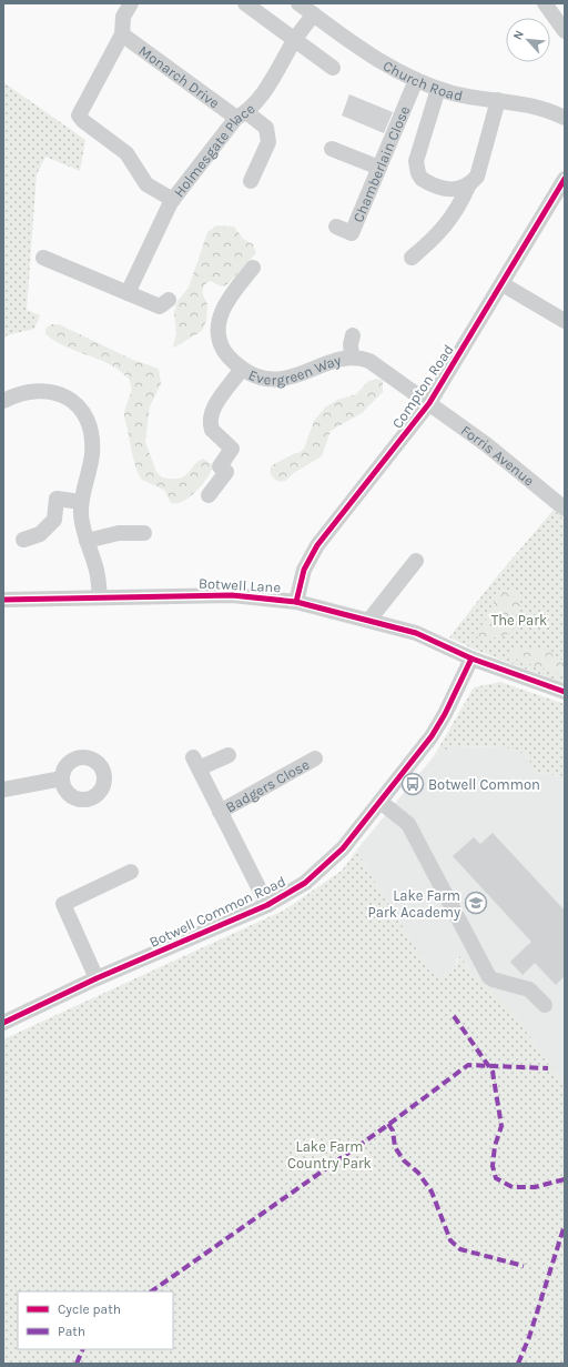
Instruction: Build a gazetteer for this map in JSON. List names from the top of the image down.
{
  "streets": {
    "street": [
      "Monarch Drive",
      "Church Road",
      "Holmesgate Place",
      "Chamberlain Close",
      "Evergreen Way",
      "Compton Road",
      "Forris Avenue",
      "Botwell Lane",
      "Badgers Close",
      "Botwell Common Road"
    ]
  },
  "crossings": [
    ["Monarch Drive", "Holmesgate Place"],
    ["Church Road", "Holmesgate Place"],
    ["Church Road", "Chamberlain Close"],
    ["Evergreen Way", "Compton Road"],
    ["Evergreen Way", "Forris Avenue"],
    ["Compton Road", "Forris Avenue"],
    ["Compton Road", "Botwell Lane"],
    ["Botwell Lane", "Botwell Common Road"],
    ["Badgers Close", "Botwell Common Road"]
  ],
  "parks": ["The Park", "Lake Farm Country Park"],
  "places": {
    "bus stop": ["Botwell Common"],
    "school or university": ["Lake Farm Park Academy"]
  },
  "legend": ["Cycle path", "Path"],
  "north": "top left"
}
